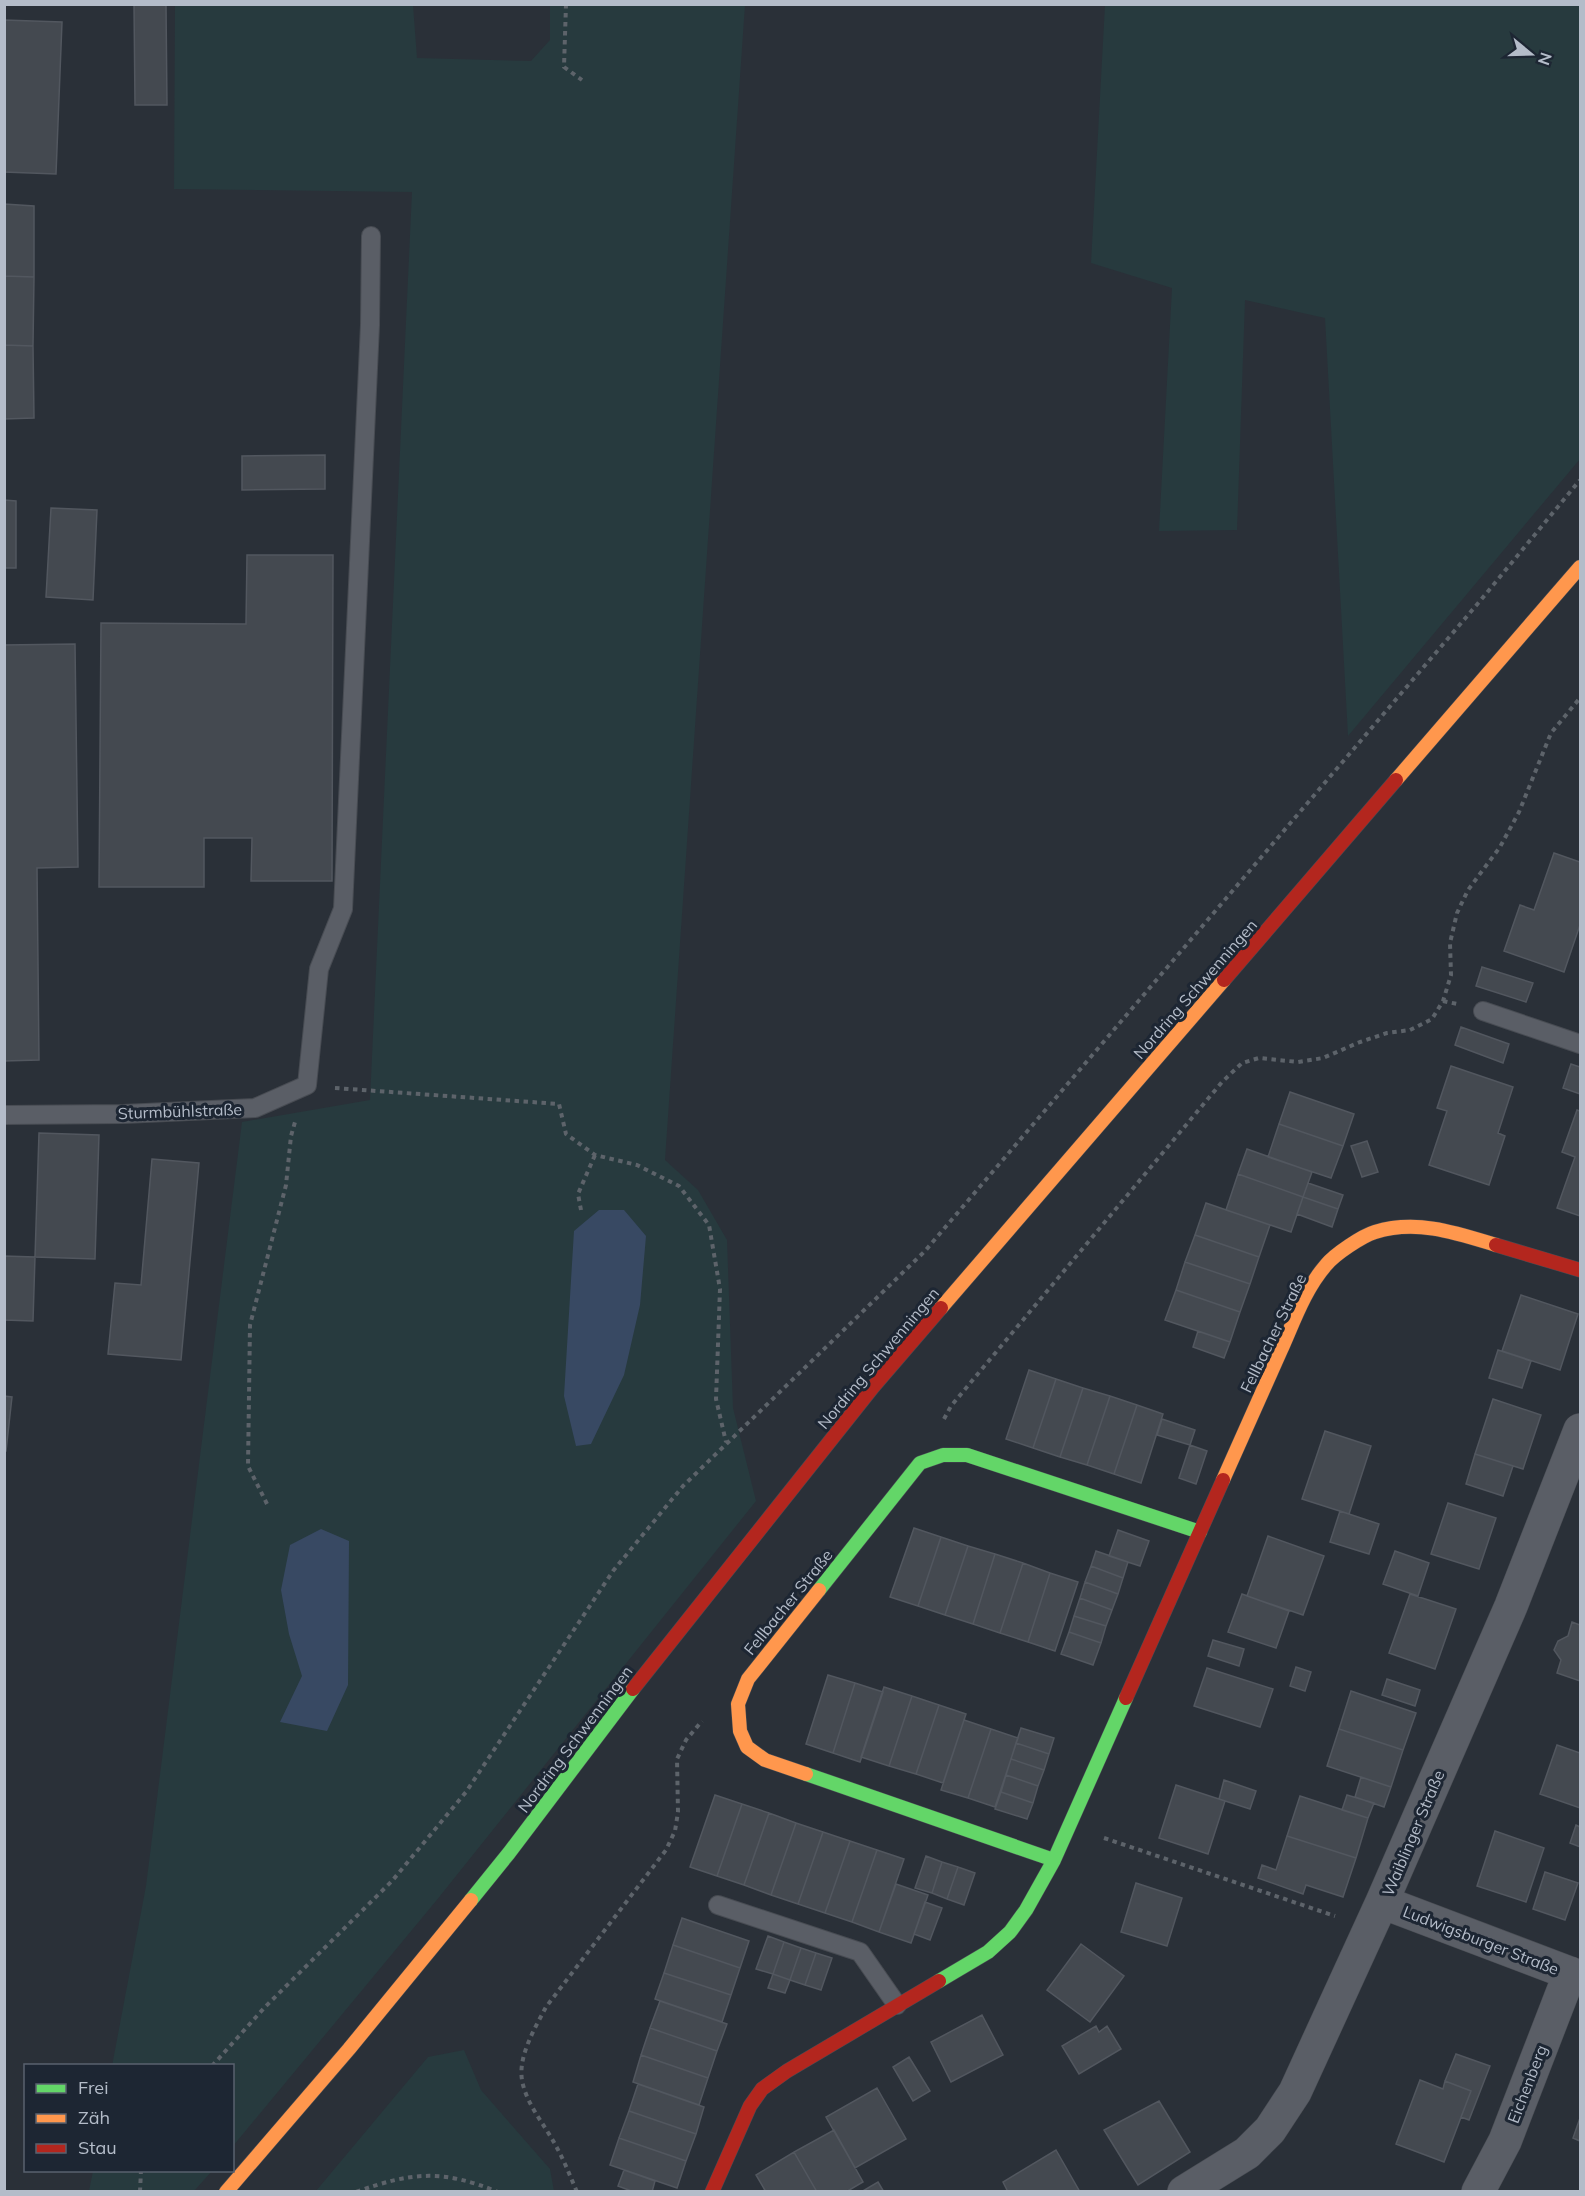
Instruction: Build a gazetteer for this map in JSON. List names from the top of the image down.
{
  "streets": {
    "street": [
      "Nordring Schwenningen",
      "Fellbacher Straße",
      "Waiblinger Straße",
      "Ludwigsburger Straße",
      "Eichenberg"
    ],
    "lane": ["Sturmbühlstraße"]
  },
  "crossings": [
    ["Waiblinger Straße", "Ludwigsburger Straße"],
    ["Ludwigsburger Straße", "Eichenberg"]
  ],
  "legend": ["Frei", "Zäh", "Stau"],
  "north": "right"
}
